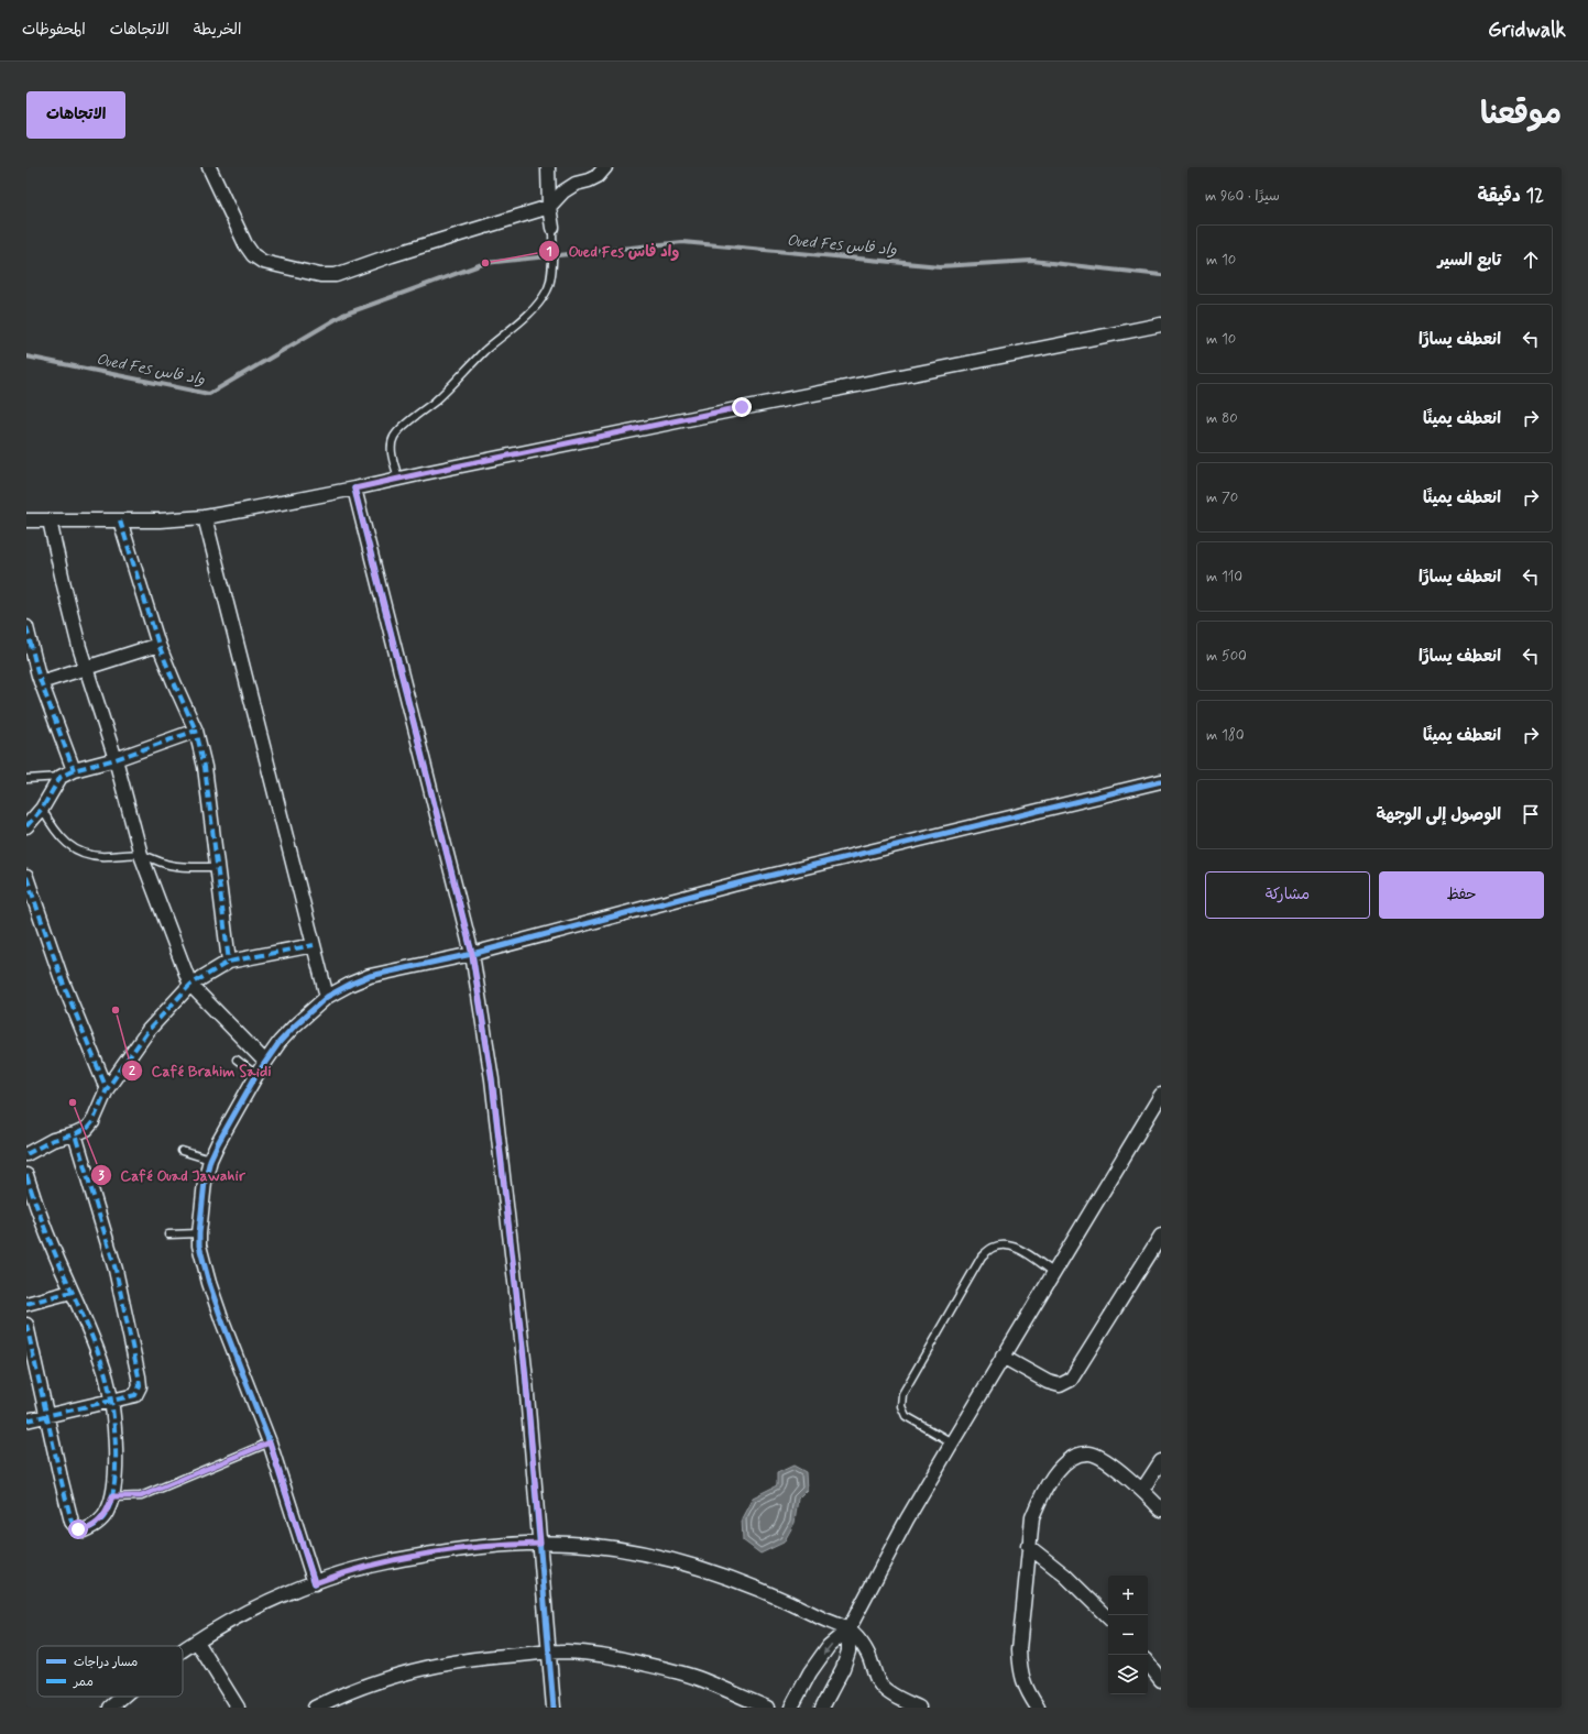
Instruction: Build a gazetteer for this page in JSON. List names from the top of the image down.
{
  "water": ["Oued Fes واد فاس"],
  "places": ["Oued Fes واد فاس", "Café Brahim Saidi", "Café Ouad Jawahir"],
  "legend": ["مسار دراجات", "ممر"],
  "page": {
    "header": "Gridwalk",
    "nav": ["الخريطة", "الاتجاهات", "المحفوظات"],
    "title": "موقعنا",
    "buttons": [
      "الاتجاهات",
      ["حفظ", "مشاركة"]
    ],
    "heading": ["12 دقيقة", "سيرًا · 960 m"],
    "list": [
      ["تابع السير", "10 m"],
      ["انعطف يسارًا", "10 m"],
      ["انعطف يمينًا", "80 m"],
      ["انعطف يمينًا", "70 m"],
      ["انعطف يسارًا", "110 m"],
      ["انعطف يسارًا", "500 m"],
      ["انعطف يمينًا", "180 m"],
      "الوصول إلى الوجهة"
    ],
    "map_buttons": ["+", "−"]
  }
}
